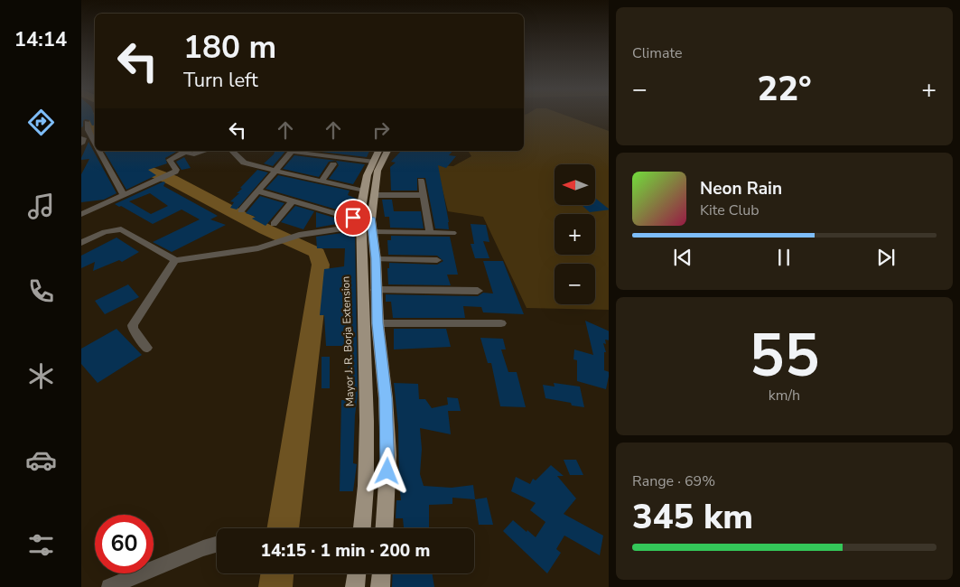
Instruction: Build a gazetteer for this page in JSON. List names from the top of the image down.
{
  "streets": {
    "main road": ["Mayor J. R. Borja Extension"]
  },
  "north": "left",
  "page": {
    "tabs": "14:14",
    "tile": [
      "Climate",
      ["55", "km/h"],
      ["Range · 69%", "345 km"]
    ],
    "turn": ["180 m", "Turn left"],
    "heat": ["−", "22°", "+"],
    "map_buttons": ["+", "−"],
    "song": ["Neon Rain", "Kite Club"],
    "limit": "60",
    "trip": "14:15 · 1 min · 200 m"
  }
}
